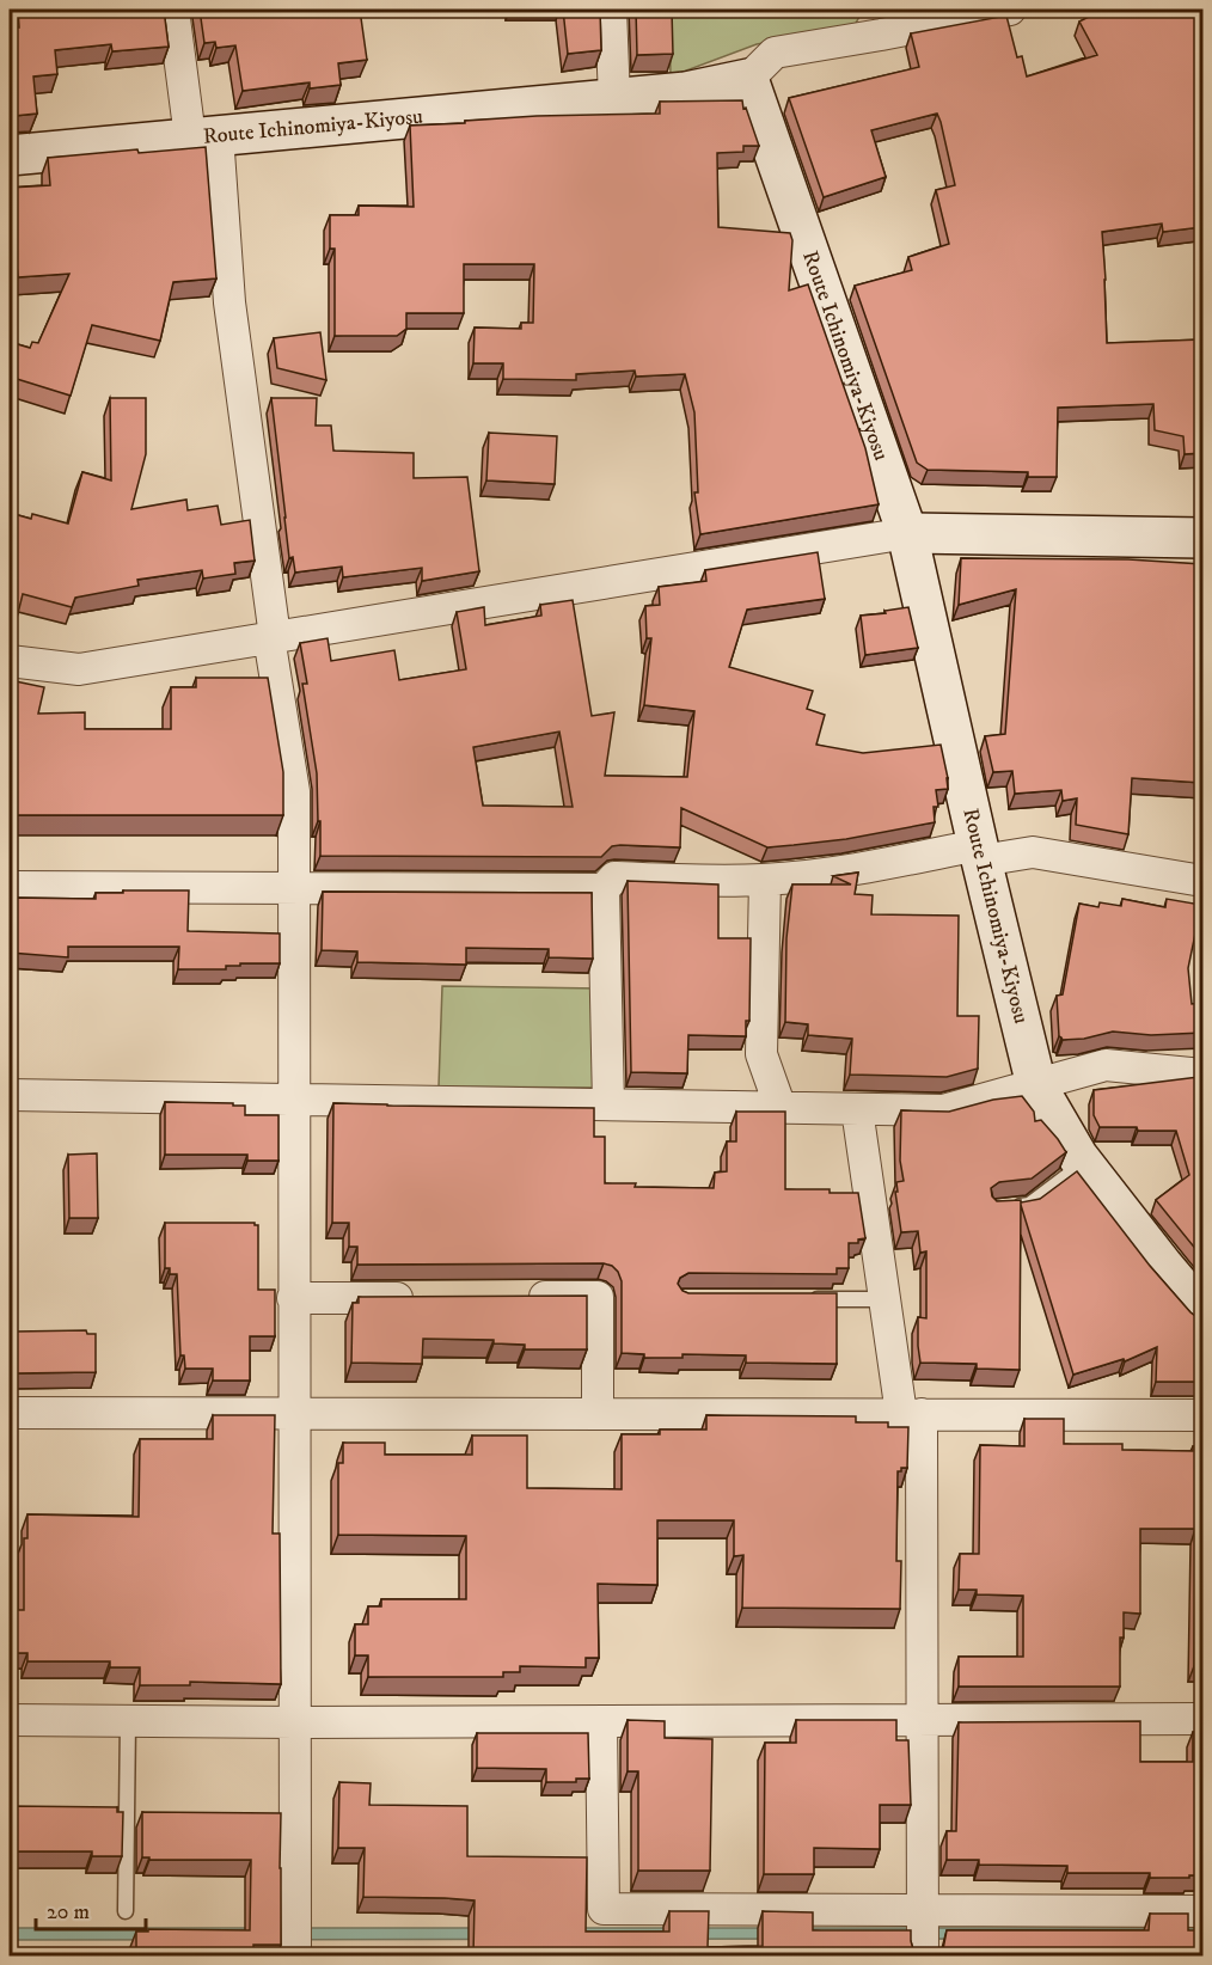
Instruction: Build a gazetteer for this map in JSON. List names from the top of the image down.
{
  "streets": {
    "main road": ["Route Ichinomiya-Kiyosu"]
  },
  "scale_bar": "20 m"
}
